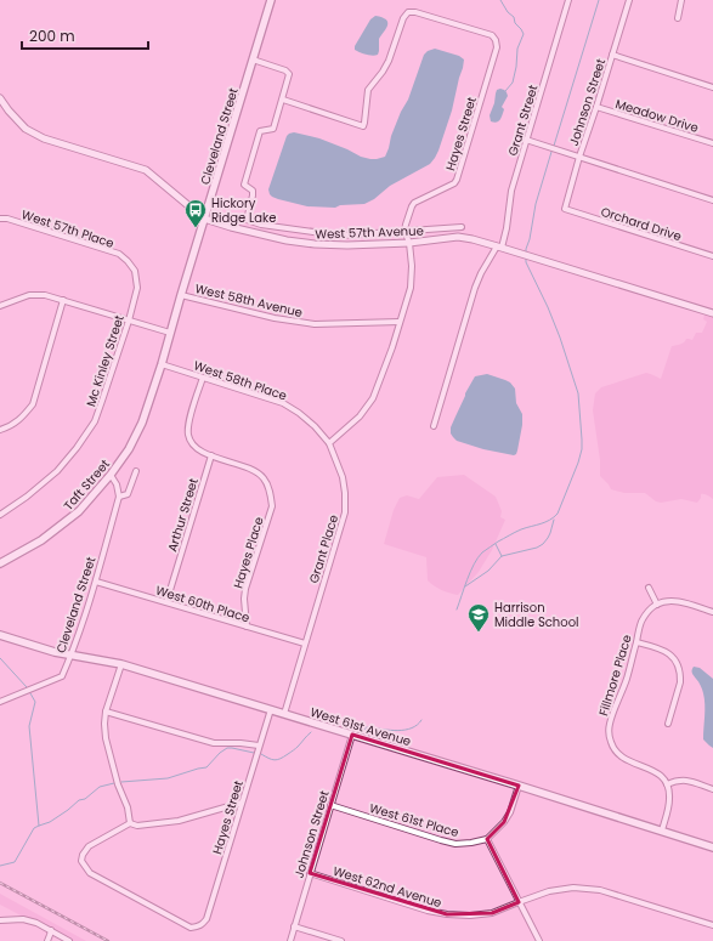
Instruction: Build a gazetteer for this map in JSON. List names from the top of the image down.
{
  "streets": {
    "main road": ["Cleveland Street", "Taft Street", "West 61st Avenue"],
    "street": [
      "Johnson Street",
      "Meadow Drive",
      "Grant Street",
      "Hayes Street",
      "Orchard Drive",
      "West 57th Place",
      "West 57th Avenue",
      "West 58th Avenue",
      "Mc Kinley Street",
      "West 58th Place",
      "Arthur Street",
      "Grant Place",
      "Hayes Place",
      "West 60th Place",
      "Fillmore Place",
      "West 61st Place",
      "West 62nd Avenue"
    ]
  },
  "crossings": [
    ["Johnson Street", "Meadow Drive"],
    ["Johnson Street", "Orchard Drive"],
    ["Johnson Street", "West 61st Avenue"],
    ["Johnson Street", "West 61st Place"],
    ["Johnson Street", "West 62nd Avenue"],
    ["Grant Street", "West 57th Avenue"],
    ["Hayes Street", "West 61st Avenue"],
    ["Cleveland Street", "West 57th Avenue"],
    ["Cleveland Street", "West 58th Avenue"],
    ["Cleveland Street", "West 58th Place"],
    ["Cleveland Street", "Taft Street"],
    ["Cleveland Street", "West 60th Place"],
    ["Cleveland Street", "West 61st Avenue"],
    ["West 57th Place", "Mc Kinley Street"],
    ["West 58th Place", "Grant Place"],
    ["Arthur Street", "Hayes Place"],
    ["Arthur Street", "West 60th Place"],
    ["Grant Place", "West 60th Place"],
    ["Grant Place", "West 61st Avenue"],
    ["Hayes Place", "West 60th Place"]
  ],
  "places": {
    "bus stop": ["Hickory Ridge Lake"],
    "school or university": ["Harrison Middle School"]
  },
  "scale_bar": "200 m"
}
